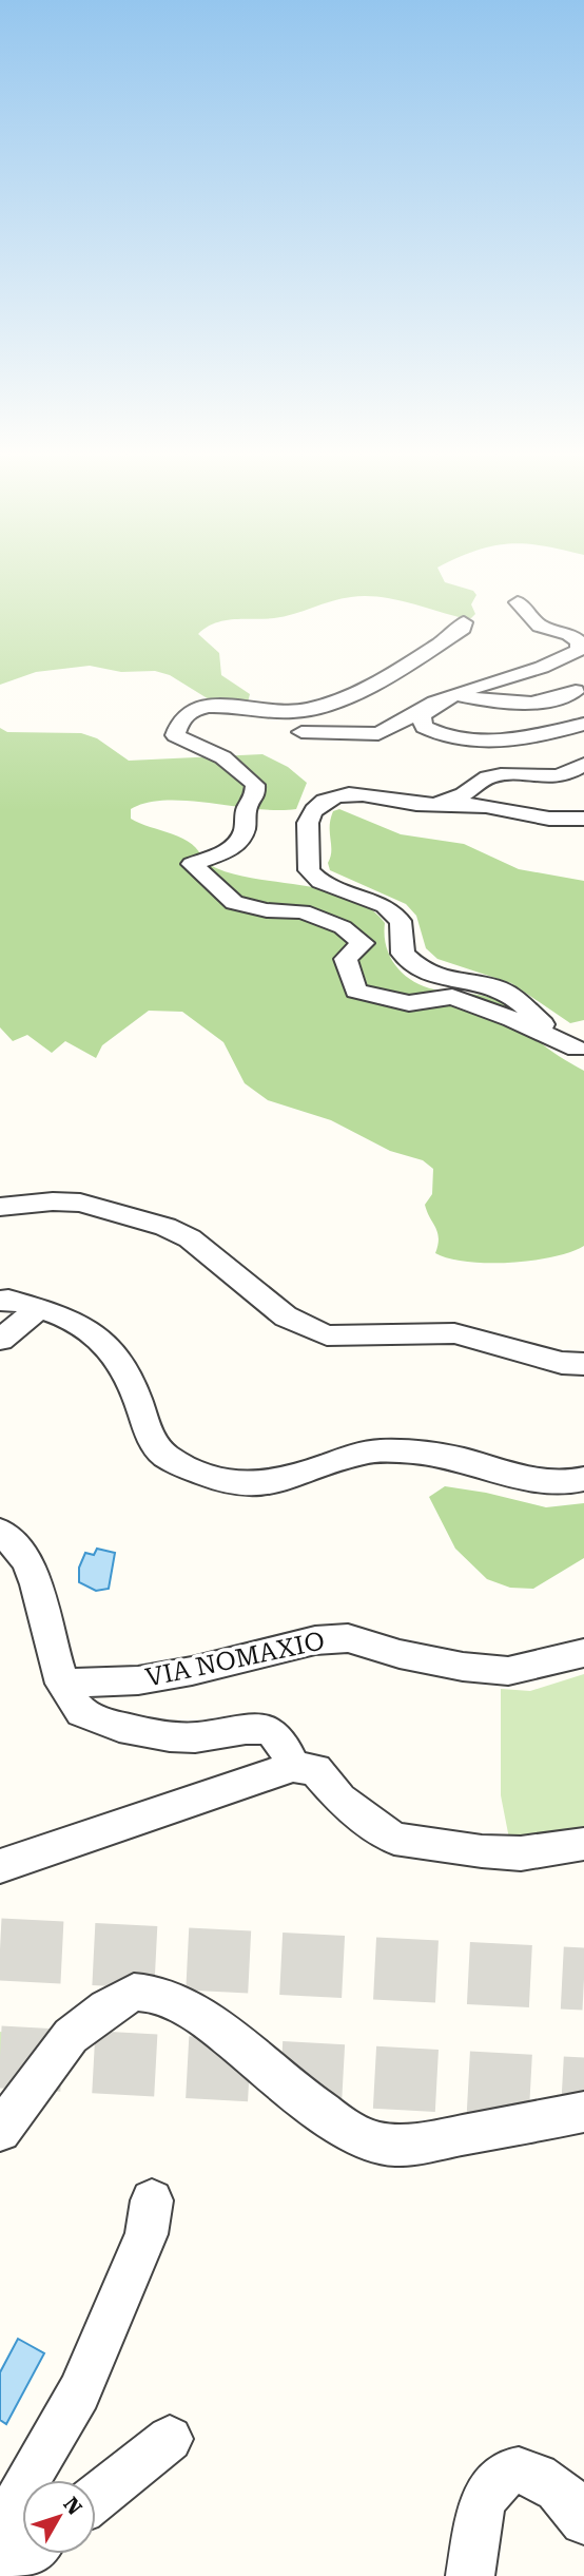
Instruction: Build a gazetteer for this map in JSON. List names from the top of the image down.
{
  "streets": {
    "street": ["VIA NOMAXIO"]
  },
  "north": "top right"
}
